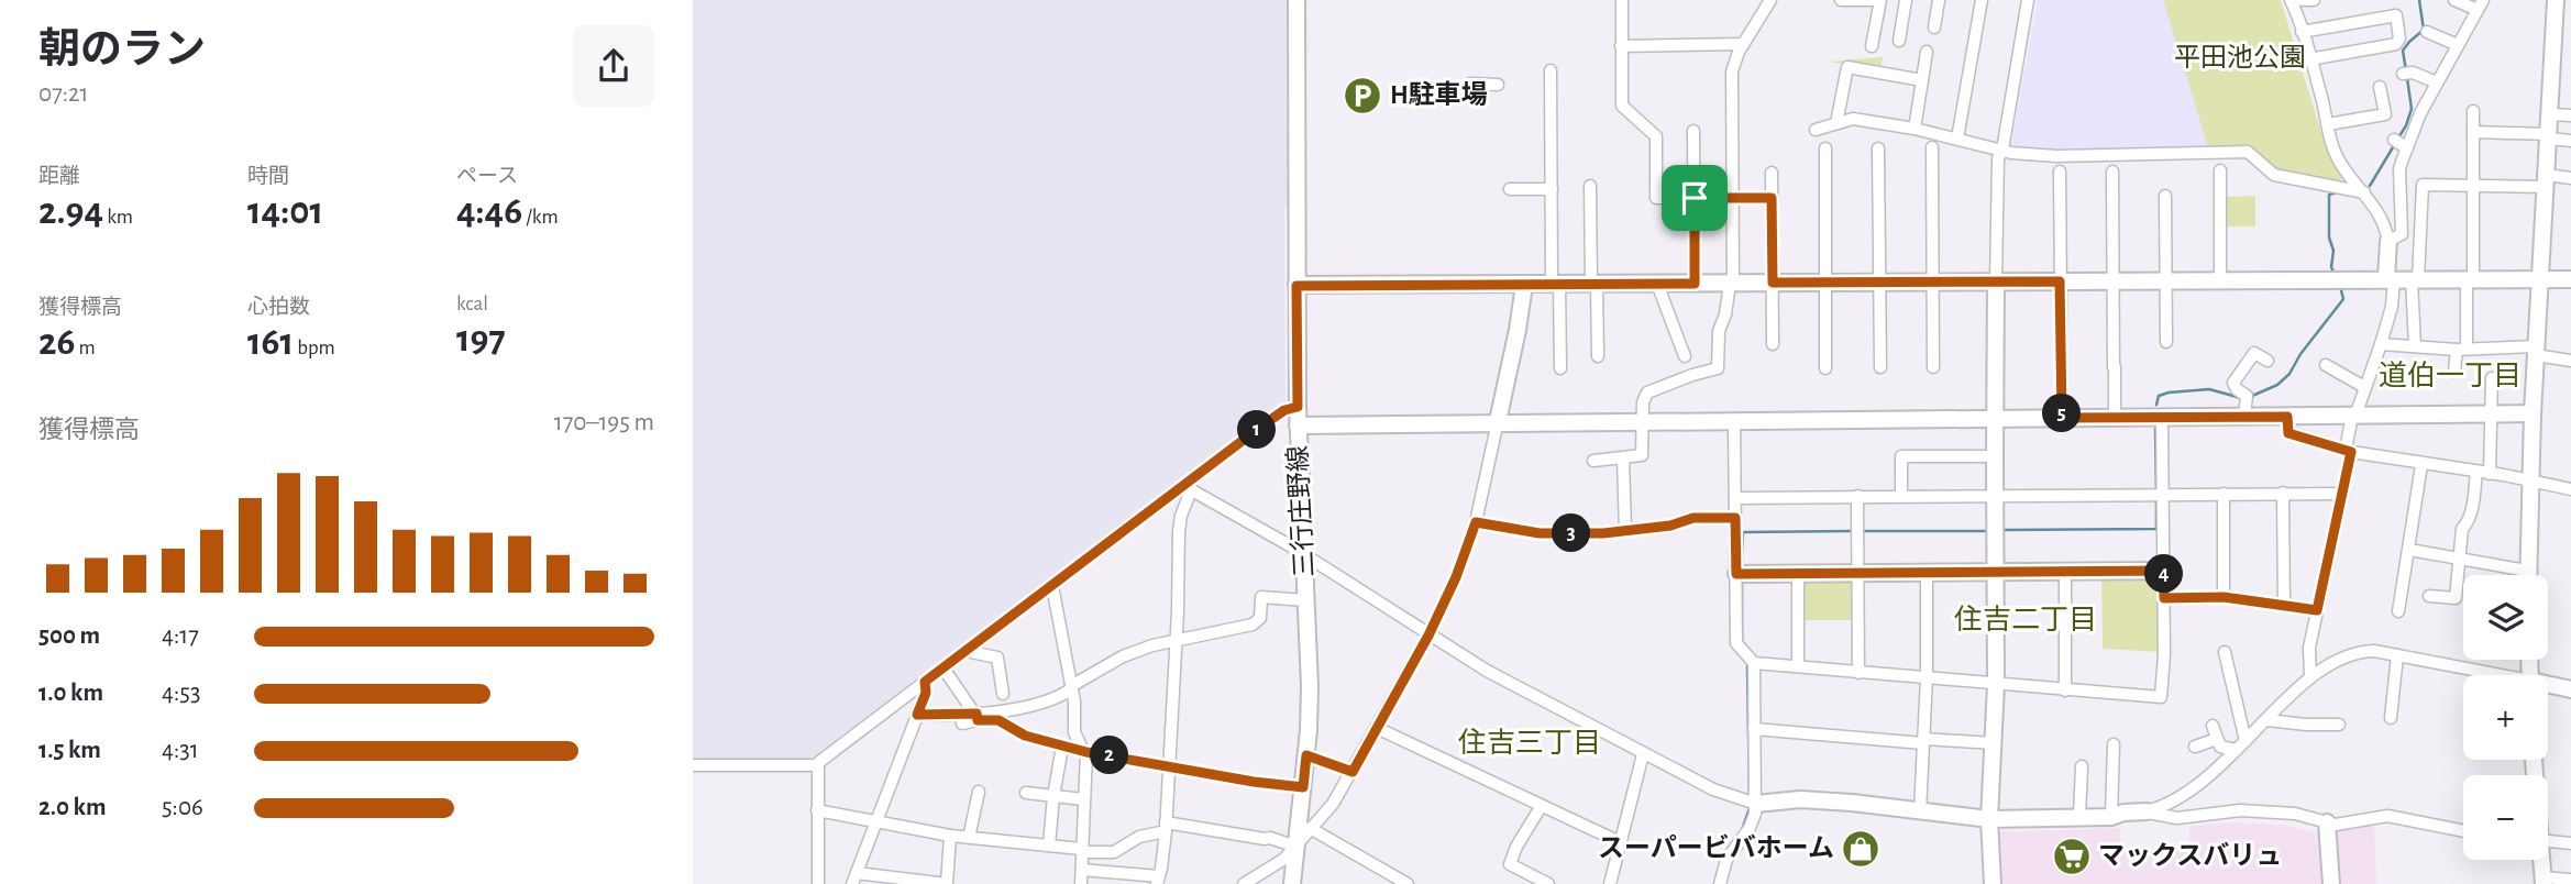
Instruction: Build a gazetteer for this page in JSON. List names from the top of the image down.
{
  "streets": {
    "street": ["三行庄野線"]
  },
  "districts": ["道伯一丁目", "住吉二丁目", "住吉三丁目"],
  "parks": ["平田池公園"],
  "places": {
    "parking": ["H駐車場"],
    "shop": ["スーパービバホーム"],
    "supermarket": ["マックスバリュ"]
  },
  "page": {
    "heading": ["朝のラン", "07:21"],
    "stats": [
      ["距離", "2.94 km"],
      ["時間", "14:01"],
      ["ペース", "4:46 /km"],
      ["獲得標高", "26 m"],
      ["心拍数", "161 bpm"],
      ["kcal", "197"]
    ],
    "chart": ["獲得標高", "170–195 m"],
    "pins": [
      "5",
      "1",
      "3",
      "4",
      "2"
    ],
    "map_buttons": ["+", "−"],
    "list": [
      {
        "name": "500 m",
        "note": "4:17"
      },
      {
        "name": "1.0 km",
        "note": "4:53"
      },
      {
        "name": "1.5 km",
        "note": "4:31"
      },
      {
        "name": "2.0 km",
        "note": "5:06"
      }
    ]
  }
}
